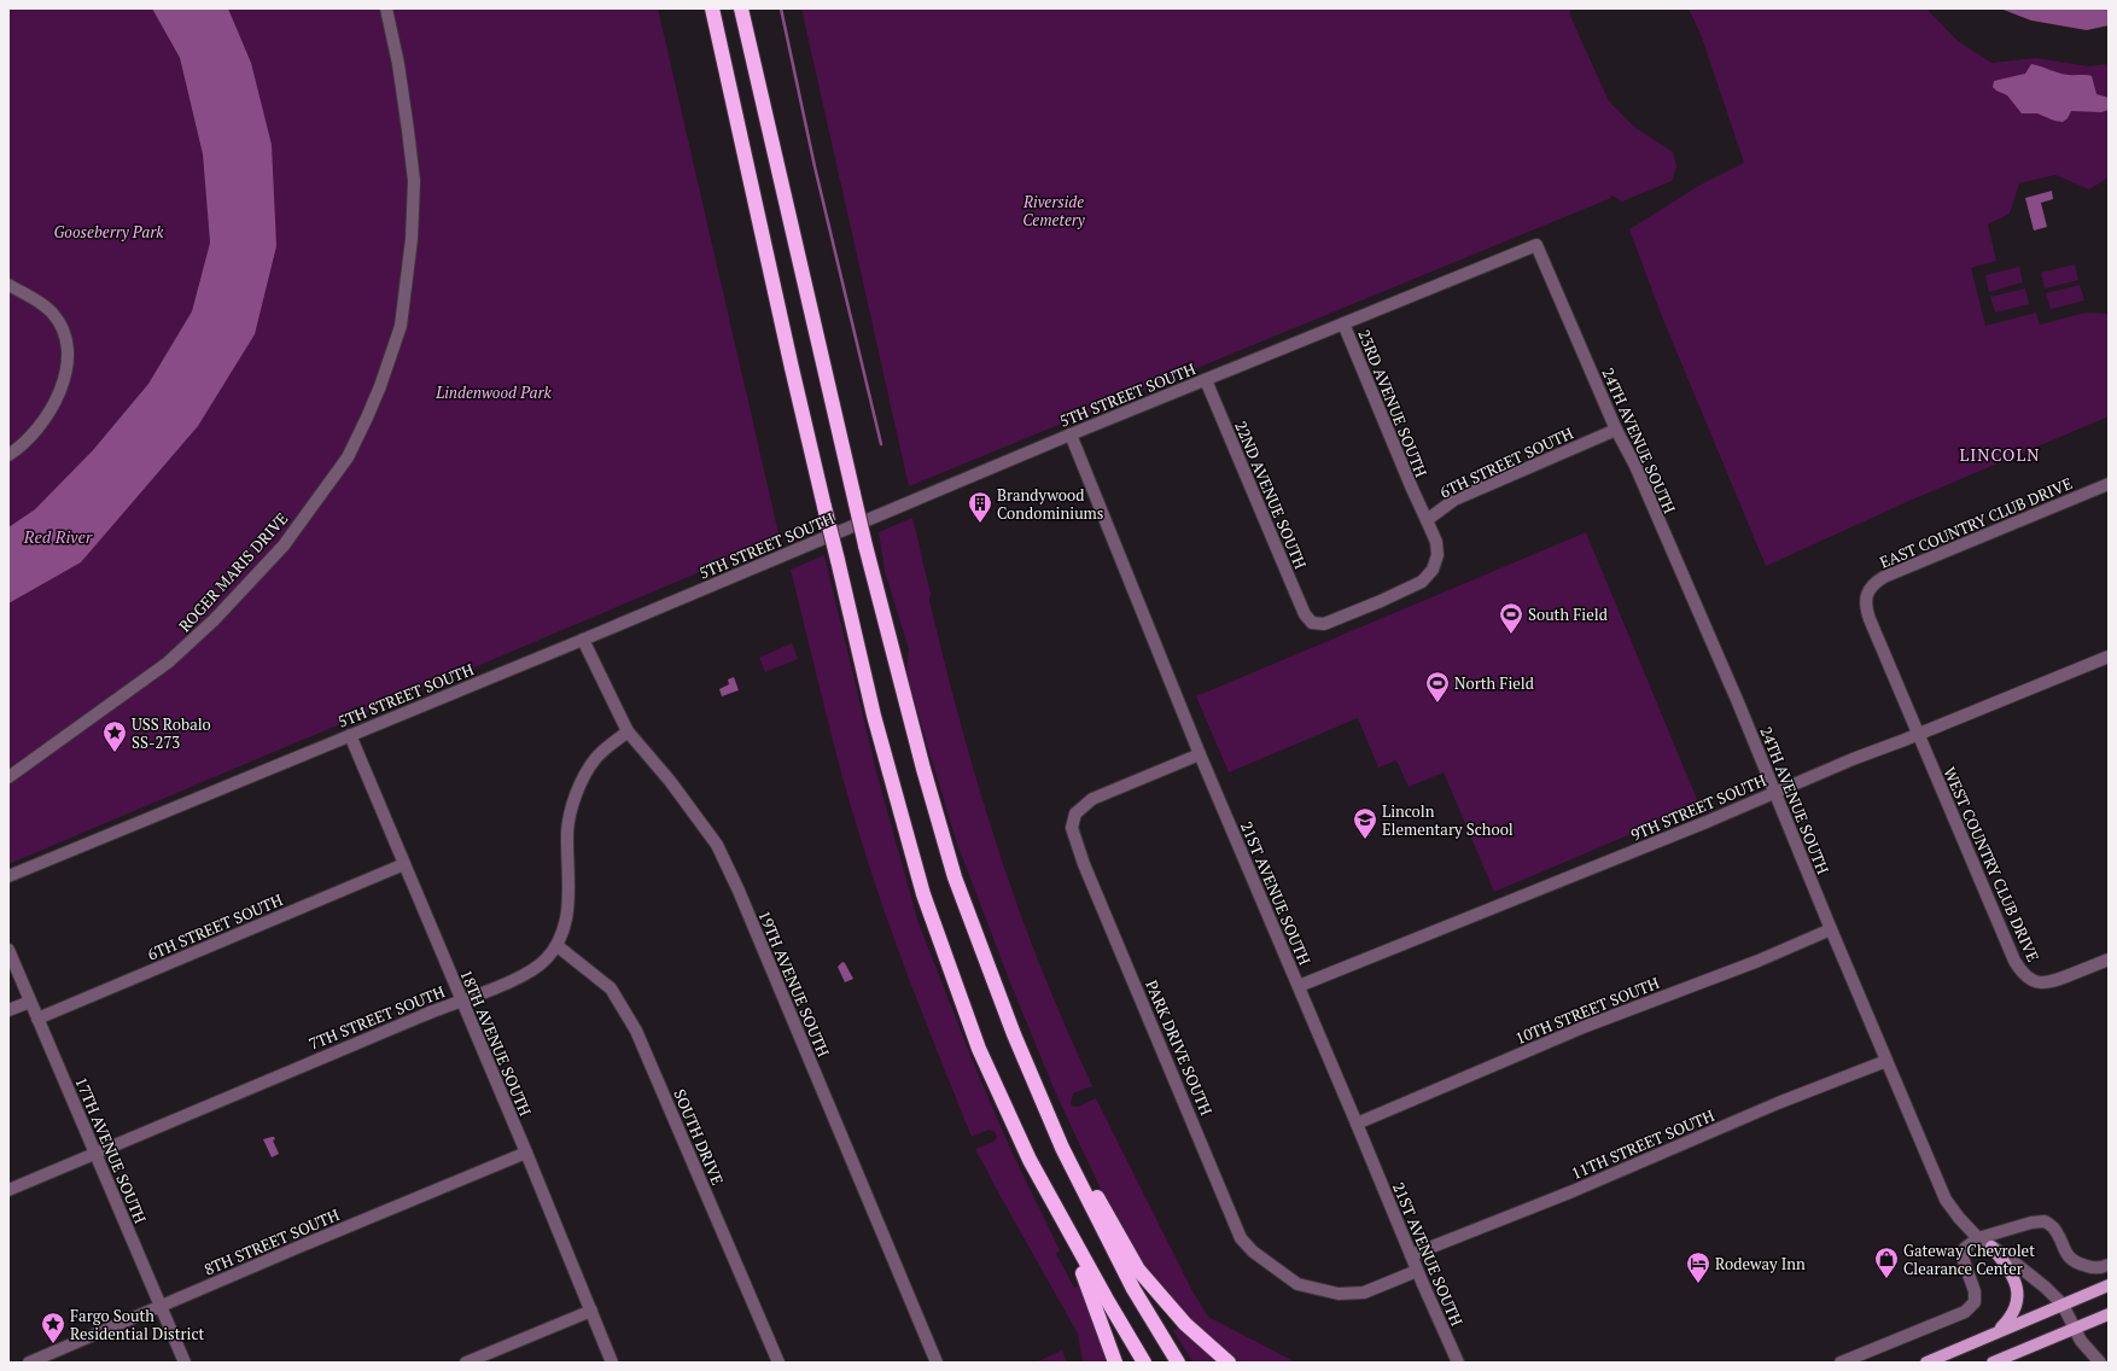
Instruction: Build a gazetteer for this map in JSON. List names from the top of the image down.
{
  "streets": {
    "street": [
      "5TH STREET SOUTH",
      "23RD AVENUE SOUTH",
      "24TH AVENUE SOUTH",
      "6TH STREET SOUTH",
      "22ND AVENUE SOUTH",
      "EAST COUNTRY CLUB DRIVE",
      "ROGER MARIS DRIVE",
      "9TH STREET SOUTH",
      "WEST COUNTRY CLUB DRIVE",
      "21ST AVENUE SOUTH",
      "19TH AVENUE SOUTH",
      "10TH STREET SOUTH",
      "7TH STREET SOUTH",
      "18TH AVENUE SOUTH",
      "PARK DRIVE SOUTH",
      "SOUTH DRIVE",
      "11TH STREET SOUTH",
      "17TH AVENUE SOUTH",
      "8TH STREET SOUTH"
    ]
  },
  "crossings": [
    ["5TH STREET SOUTH", "23RD AVENUE SOUTH"],
    ["5TH STREET SOUTH", "24TH AVENUE SOUTH"],
    ["5TH STREET SOUTH", "22ND AVENUE SOUTH"],
    ["5TH STREET SOUTH", "21ST AVENUE SOUTH"],
    ["5TH STREET SOUTH", "19TH AVENUE SOUTH"],
    ["5TH STREET SOUTH", "18TH AVENUE SOUTH"],
    ["23RD AVENUE SOUTH", "6TH STREET SOUTH"],
    ["23RD AVENUE SOUTH", "22ND AVENUE SOUTH"],
    ["24TH AVENUE SOUTH", "6TH STREET SOUTH"],
    ["24TH AVENUE SOUTH", "9TH STREET SOUTH"],
    ["24TH AVENUE SOUTH", "10TH STREET SOUTH"],
    ["24TH AVENUE SOUTH", "11TH STREET SOUTH"],
    ["6TH STREET SOUTH", "22ND AVENUE SOUTH"],
    ["6TH STREET SOUTH", "18TH AVENUE SOUTH"],
    ["6TH STREET SOUTH", "17TH AVENUE SOUTH"],
    ["EAST COUNTRY CLUB DRIVE", "9TH STREET SOUTH"],
    ["EAST COUNTRY CLUB DRIVE", "WEST COUNTRY CLUB DRIVE"],
    ["9TH STREET SOUTH", "WEST COUNTRY CLUB DRIVE"],
    ["9TH STREET SOUTH", "21ST AVENUE SOUTH"],
    ["21ST AVENUE SOUTH", "10TH STREET SOUTH"],
    ["21ST AVENUE SOUTH", "PARK DRIVE SOUTH"],
    ["21ST AVENUE SOUTH", "11TH STREET SOUTH"],
    ["19TH AVENUE SOUTH", "7TH STREET SOUTH"],
    ["7TH STREET SOUTH", "18TH AVENUE SOUTH"],
    ["7TH STREET SOUTH", "SOUTH DRIVE"],
    ["7TH STREET SOUTH", "17TH AVENUE SOUTH"],
    ["18TH AVENUE SOUTH", "8TH STREET SOUTH"],
    ["17TH AVENUE SOUTH", "8TH STREET SOUTH"]
  ],
  "districts": ["LINCOLN"],
  "water": ["Red River"],
  "parks": ["Riverside Cemetery", "Gooseberry Park", "Lindenwood Park"],
  "places": {
    "building": ["Brandywood Condominiums"],
    "sports": ["South Field", "North Field"],
    "place": ["USS Robalo SS-273", "Fargo South Residential District"],
    "school or university": ["Lincoln Elementary School"],
    "shop": ["Gateway Chevrolet Clearance Center"],
    "hotel": ["Rodeway Inn"]
  }
}
